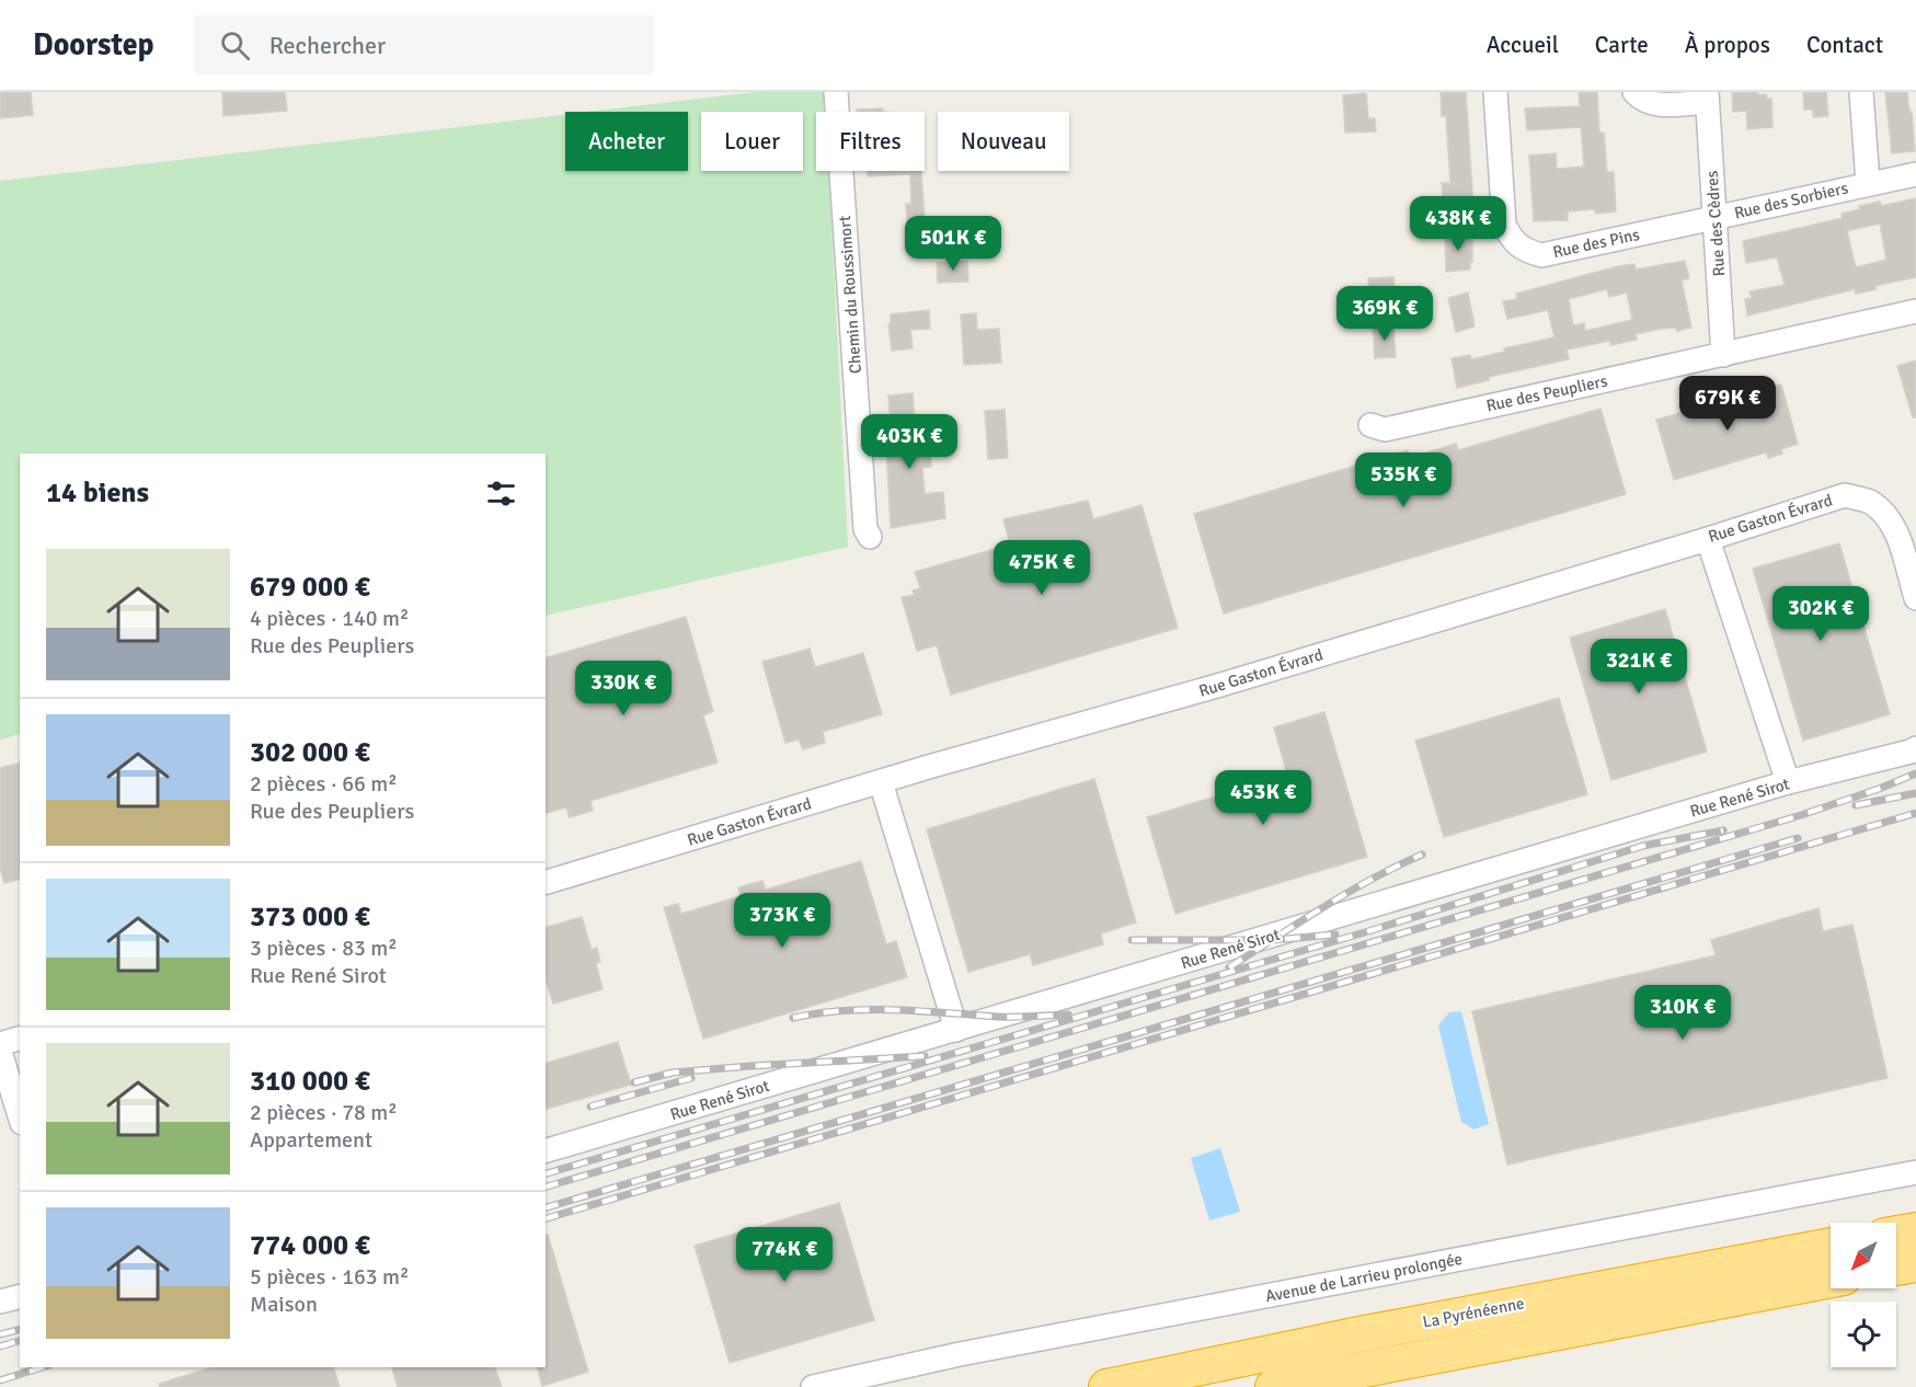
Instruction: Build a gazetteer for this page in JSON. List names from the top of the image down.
{
  "streets": {
    "highway": ["La Pyrénéenne"],
    "street": [
      "Rue des Sorbiers",
      "Rue des Cèdres",
      "Rue des Pins",
      "Chemin du Roussimort",
      "Rue des Peupliers",
      "Rue Gaston Évrard",
      "Rue René Sirot",
      "Avenue de Larrieu prolongée"
    ]
  },
  "crossings": [
    ["Rue des Sorbiers", "Rue des Cèdres"],
    ["Rue des Sorbiers", "Rue des Pins"],
    ["Rue des Cèdres", "Rue des Pins"],
    ["Rue des Cèdres", "Rue des Peupliers"]
  ],
  "north": "bottom left",
  "page": {
    "header": "Doorstep",
    "search": "Rechercher",
    "nav": [
      "Accueil",
      "Carte",
      "À propos",
      "Contact"
    ],
    "chip": [
      "Acheter",
      "Louer",
      "Filtres",
      "Nouveau"
    ],
    "price": [
      "438K €",
      "501K €",
      "369K €",
      "679K €",
      "403K €",
      "535K €",
      "475K €",
      "302K €",
      "321K €",
      "330K €",
      "453K €",
      "373K €",
      "310K €",
      "774K €"
    ],
    "heading": "14 biens",
    "list": [
      {
        "name": "679 000 €",
        "note": "4 pièces · 140 m² · Rue des Peupliers"
      },
      {
        "name": "302 000 €",
        "note": "2 pièces · 66 m² · Rue des Peupliers"
      },
      {
        "name": "373 000 €",
        "note": "3 pièces · 83 m² · Rue René Sirot"
      },
      {
        "name": "310 000 €",
        "note": "2 pièces · 78 m² · Appartement"
      },
      {
        "name": "774 000 €",
        "note": "5 pièces · 163 m² · Maison"
      }
    ]
  }
}
